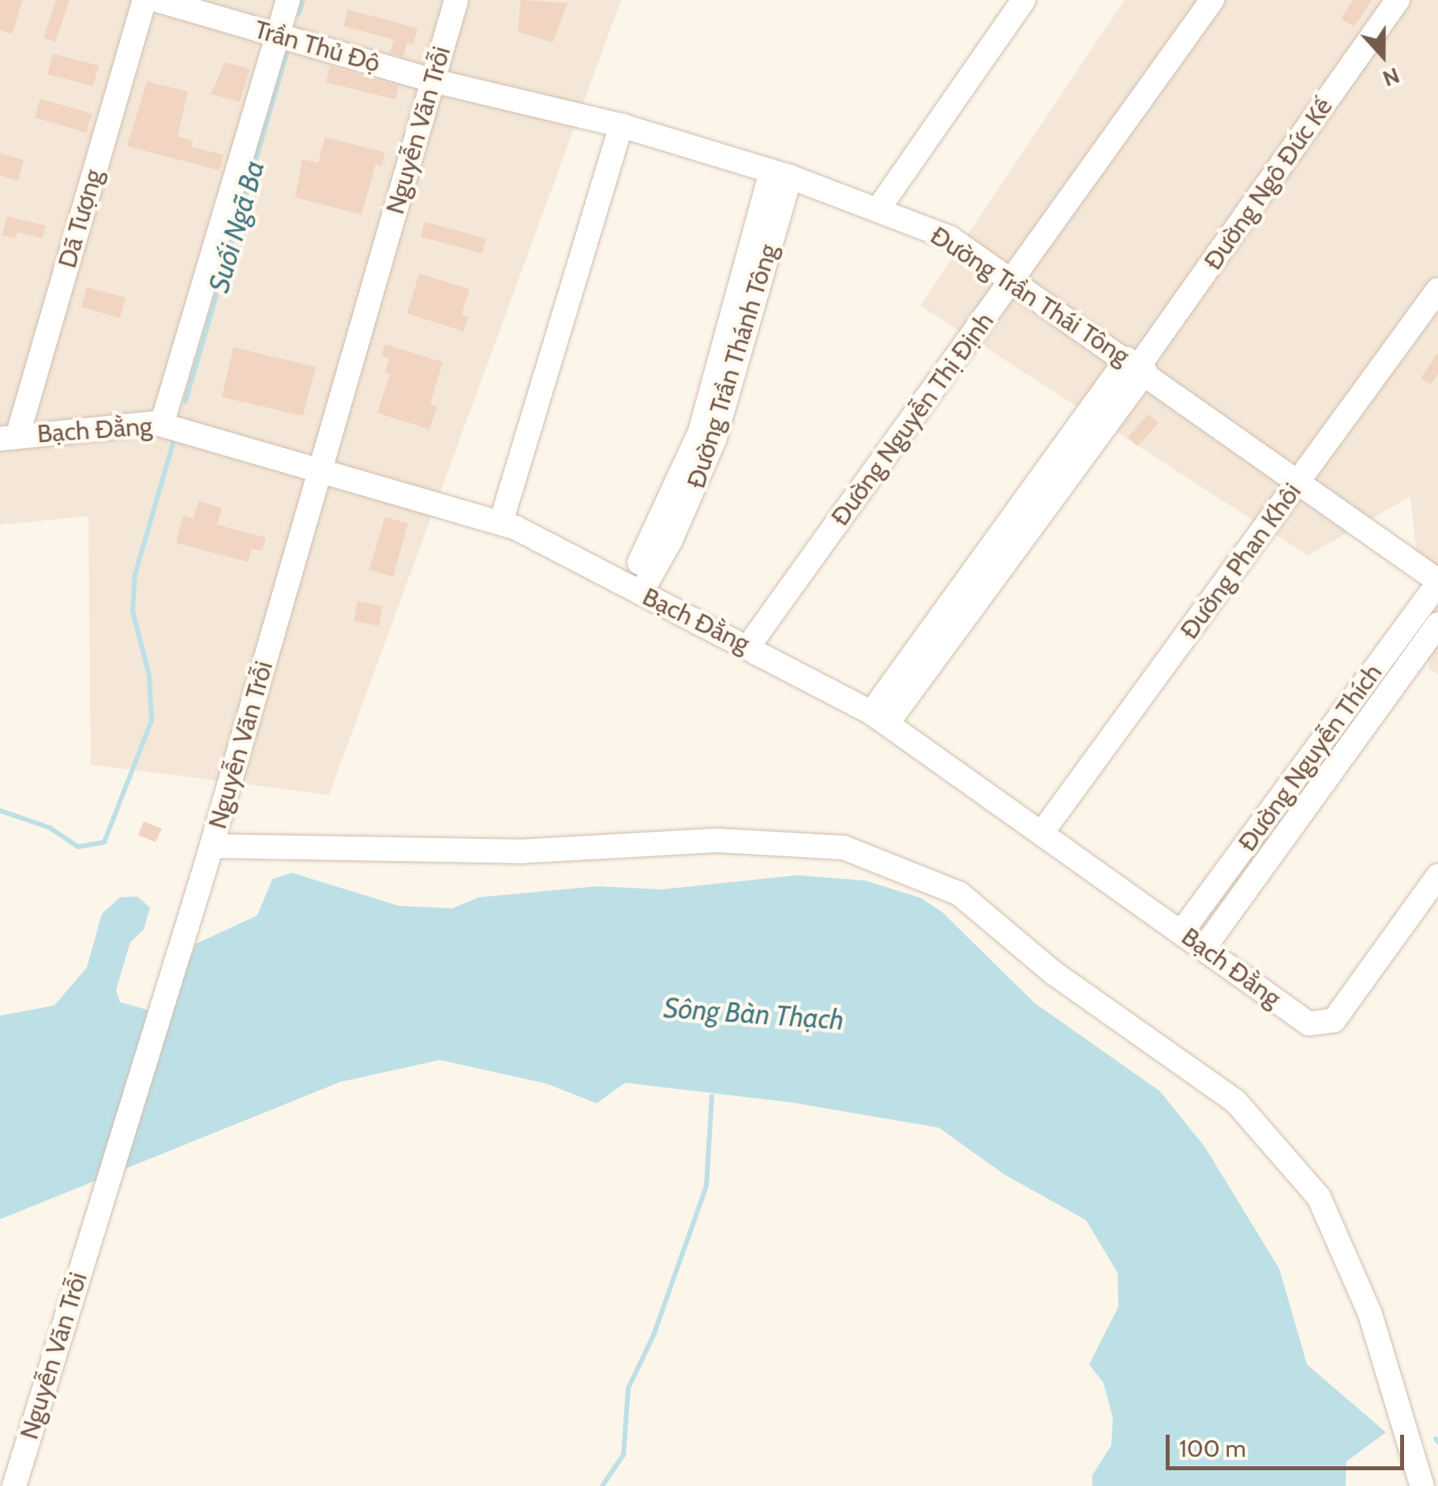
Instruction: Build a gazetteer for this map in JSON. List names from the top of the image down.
{
  "streets": {
    "street": [
      "Trần Thủ Độ",
      "Nguyễn Văn Trỗi",
      "Đường Ngô Đức Kế",
      "Dã Tượng",
      "Đường Trần Thái Tông",
      "Đường Trần Thánh Tông",
      "Đường Nguyễn Thị Định",
      "Bạch Đằng",
      "Đường Phan Khôi",
      "Đường Nguyễn Thích"
    ]
  },
  "crossings": [
    ["Trần Thủ Độ", "Nguyễn Văn Trỗi"],
    ["Trần Thủ Độ", "Đường Trần Thái Tông"],
    ["Nguyễn Văn Trỗi", "Đường Trần Thái Tông"],
    ["Nguyễn Văn Trỗi", "Bạch Đằng"],
    ["Đường Ngô Đức Kế", "Đường Trần Thái Tông"],
    ["Đường Ngô Đức Kế", "Bạch Đằng"],
    ["Dã Tượng", "Bạch Đằng"],
    ["Đường Trần Thái Tông", "Đường Trần Thánh Tông"],
    ["Đường Trần Thái Tông", "Đường Nguyễn Thị Định"],
    ["Đường Trần Thái Tông", "Đường Phan Khôi"],
    ["Đường Trần Thái Tông", "Đường Nguyễn Thích"],
    ["Đường Trần Thánh Tông", "Bạch Đằng"],
    ["Đường Nguyễn Thị Định", "Bạch Đằng"],
    ["Bạch Đằng", "Đường Phan Khôi"],
    ["Bạch Đằng", "Đường Nguyễn Thích"]
  ],
  "water": ["Suối Ngã Ba", "Sông Bàn Thạch"],
  "scale_bar": "100 m",
  "north": "bottom"
}
